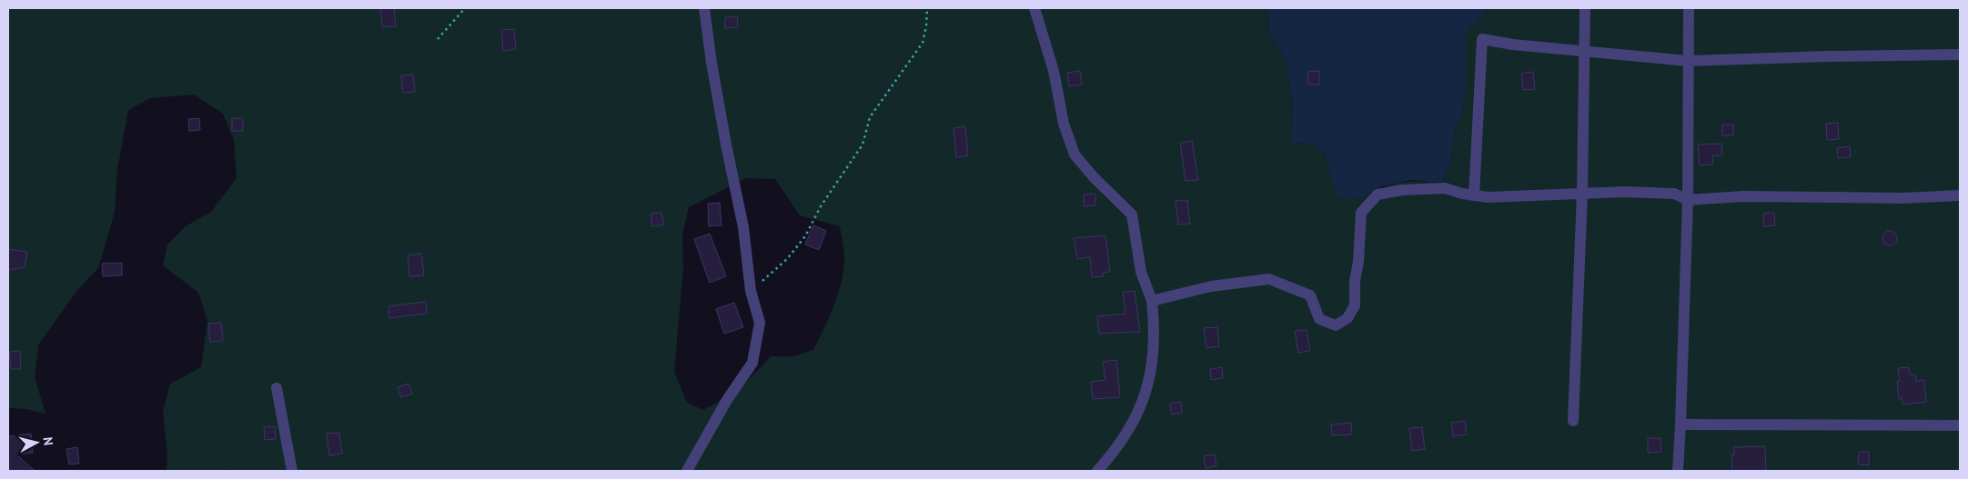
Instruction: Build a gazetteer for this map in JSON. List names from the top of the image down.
{
  "north": "right"
}
